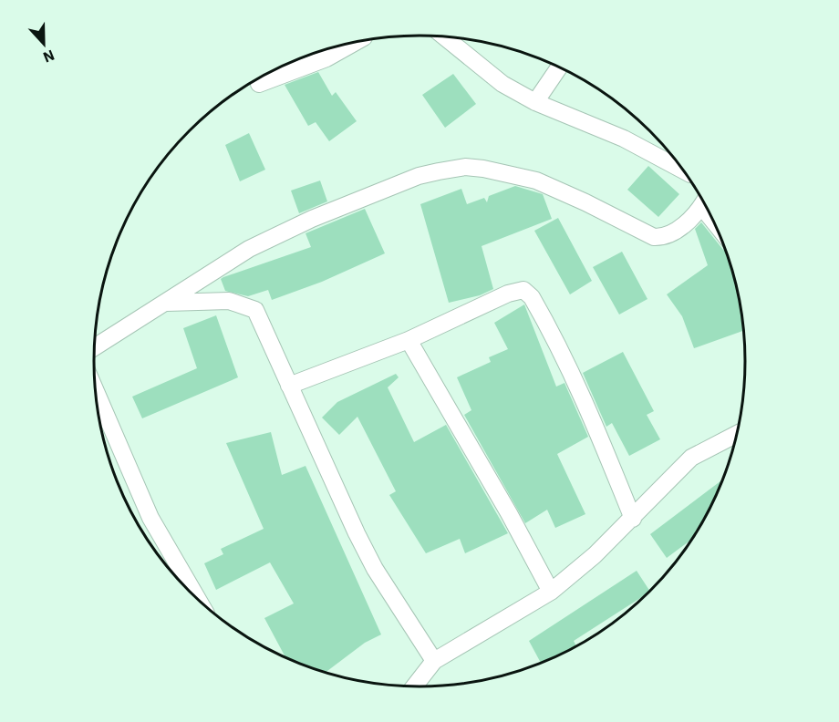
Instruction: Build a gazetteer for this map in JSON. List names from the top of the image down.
{
  "north": "bottom"
}
